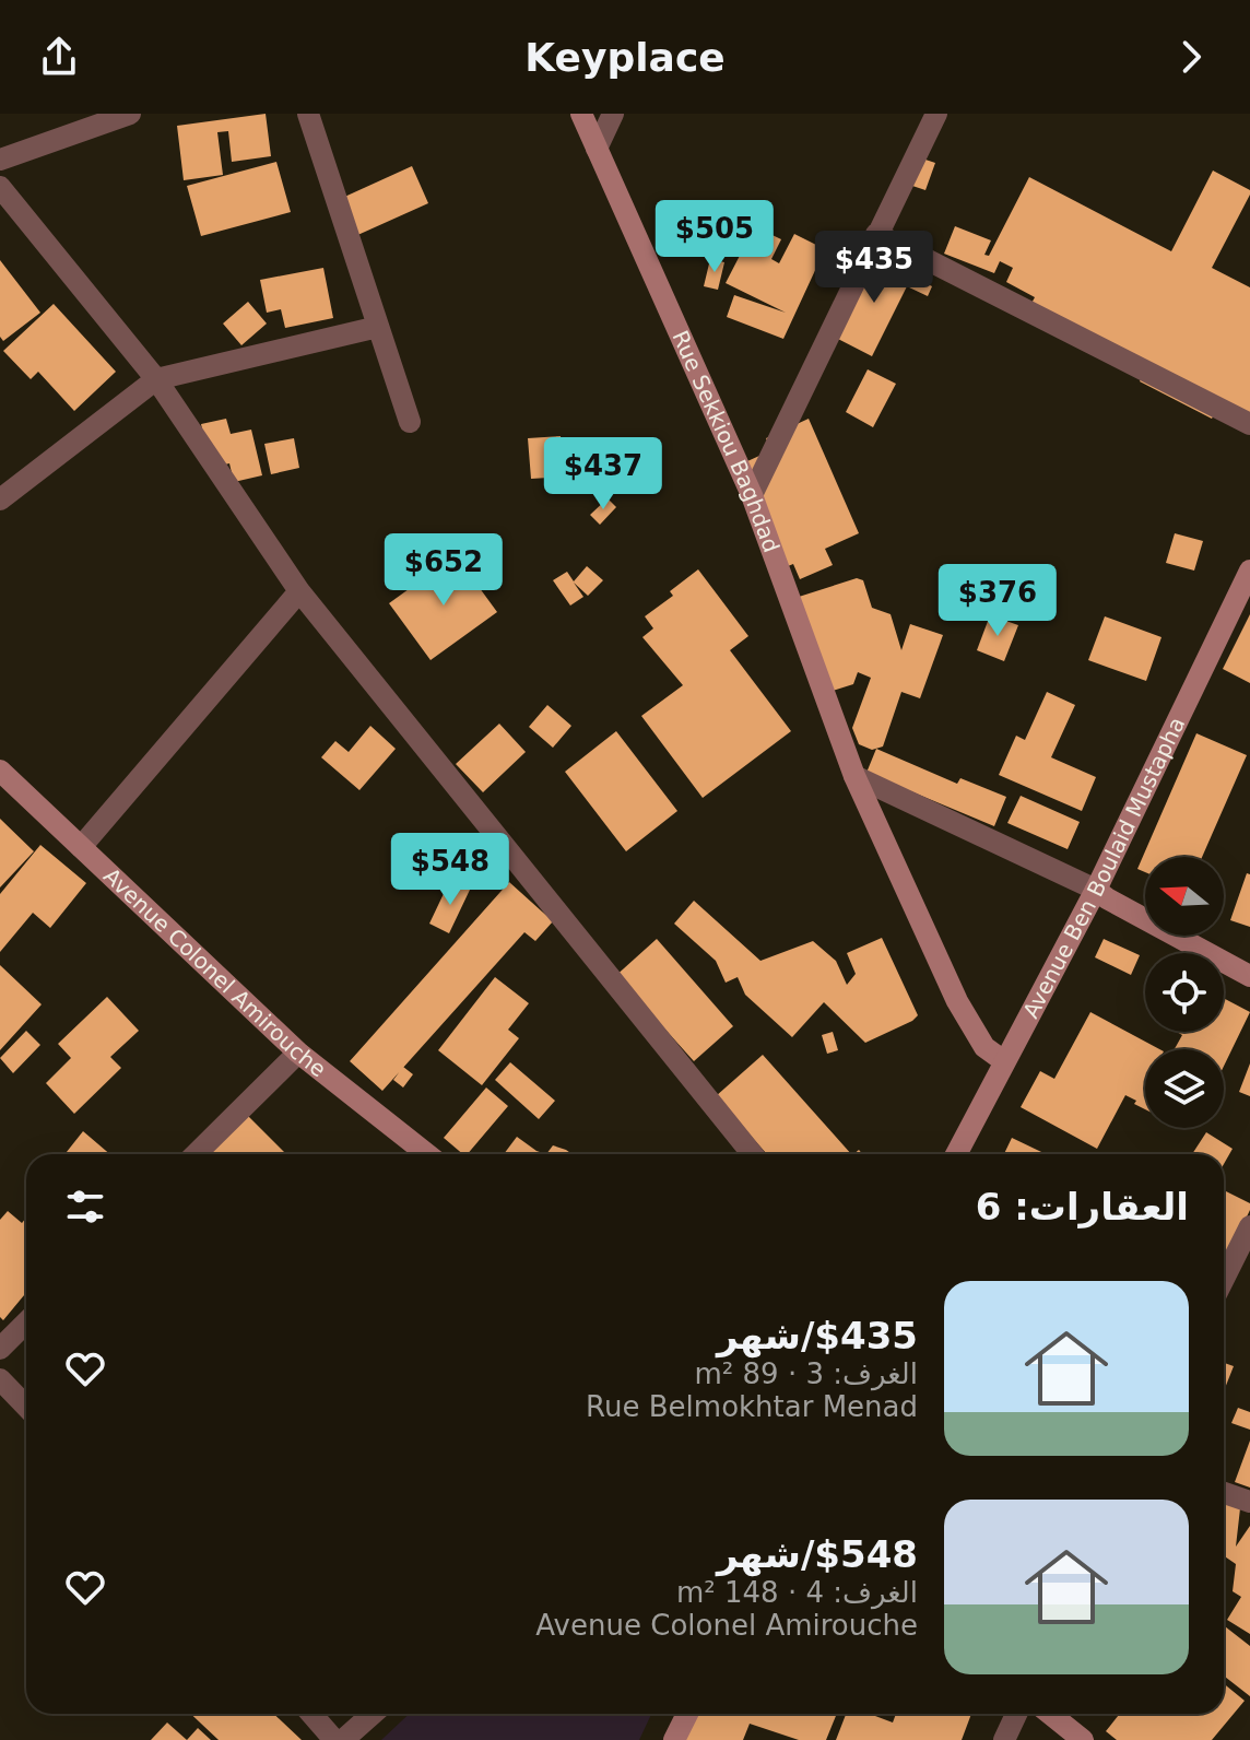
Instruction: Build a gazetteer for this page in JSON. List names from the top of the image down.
{
  "streets": {
    "main road": ["Rue Sekkiou Baghdad", "Avenue Ben Boulaid Mustapha", "Avenue Colonel Amirouche"]
  },
  "crossings": [
    ["Rue Sekkiou Baghdad", "Avenue Ben Boulaid Mustapha"]
  ],
  "north": "left",
  "page": {
    "header": "Keyplace",
    "price": [
      "$505",
      "$435",
      "$437",
      "$652",
      "$376",
      "$548"
    ],
    "heading": "العقارات: 6",
    "list": [
      {
        "name": "$435/شهر",
        "note": "الغرف: 3 · 89 m² · Rue Belmokhtar Menad"
      },
      {
        "name": "$548/شهر",
        "note": "الغرف: 4 · 148 m² · Avenue Colonel Amirouche"
      }
    ]
  }
}
